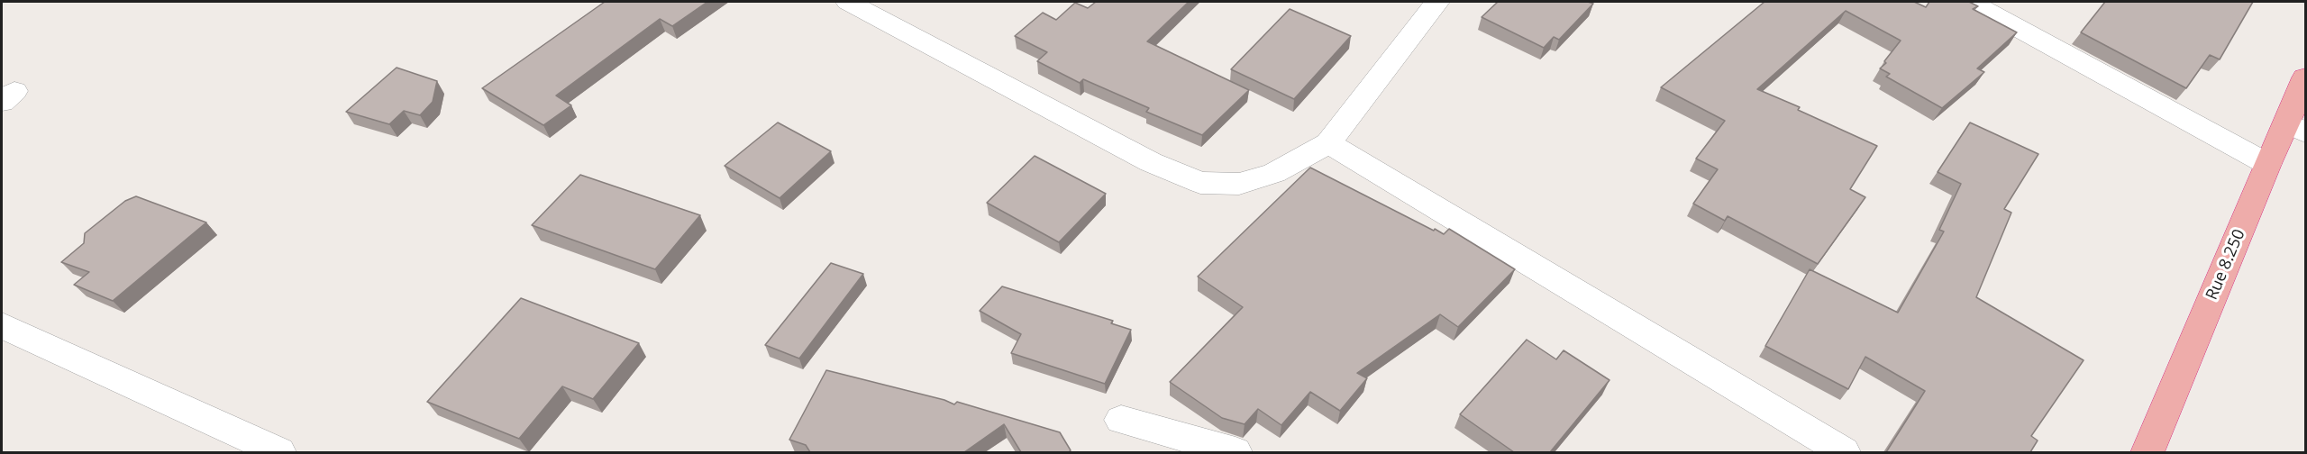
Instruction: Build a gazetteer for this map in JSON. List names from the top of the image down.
{
  "streets": {
    "highway": ["Rue 8.250"]
  }
}
